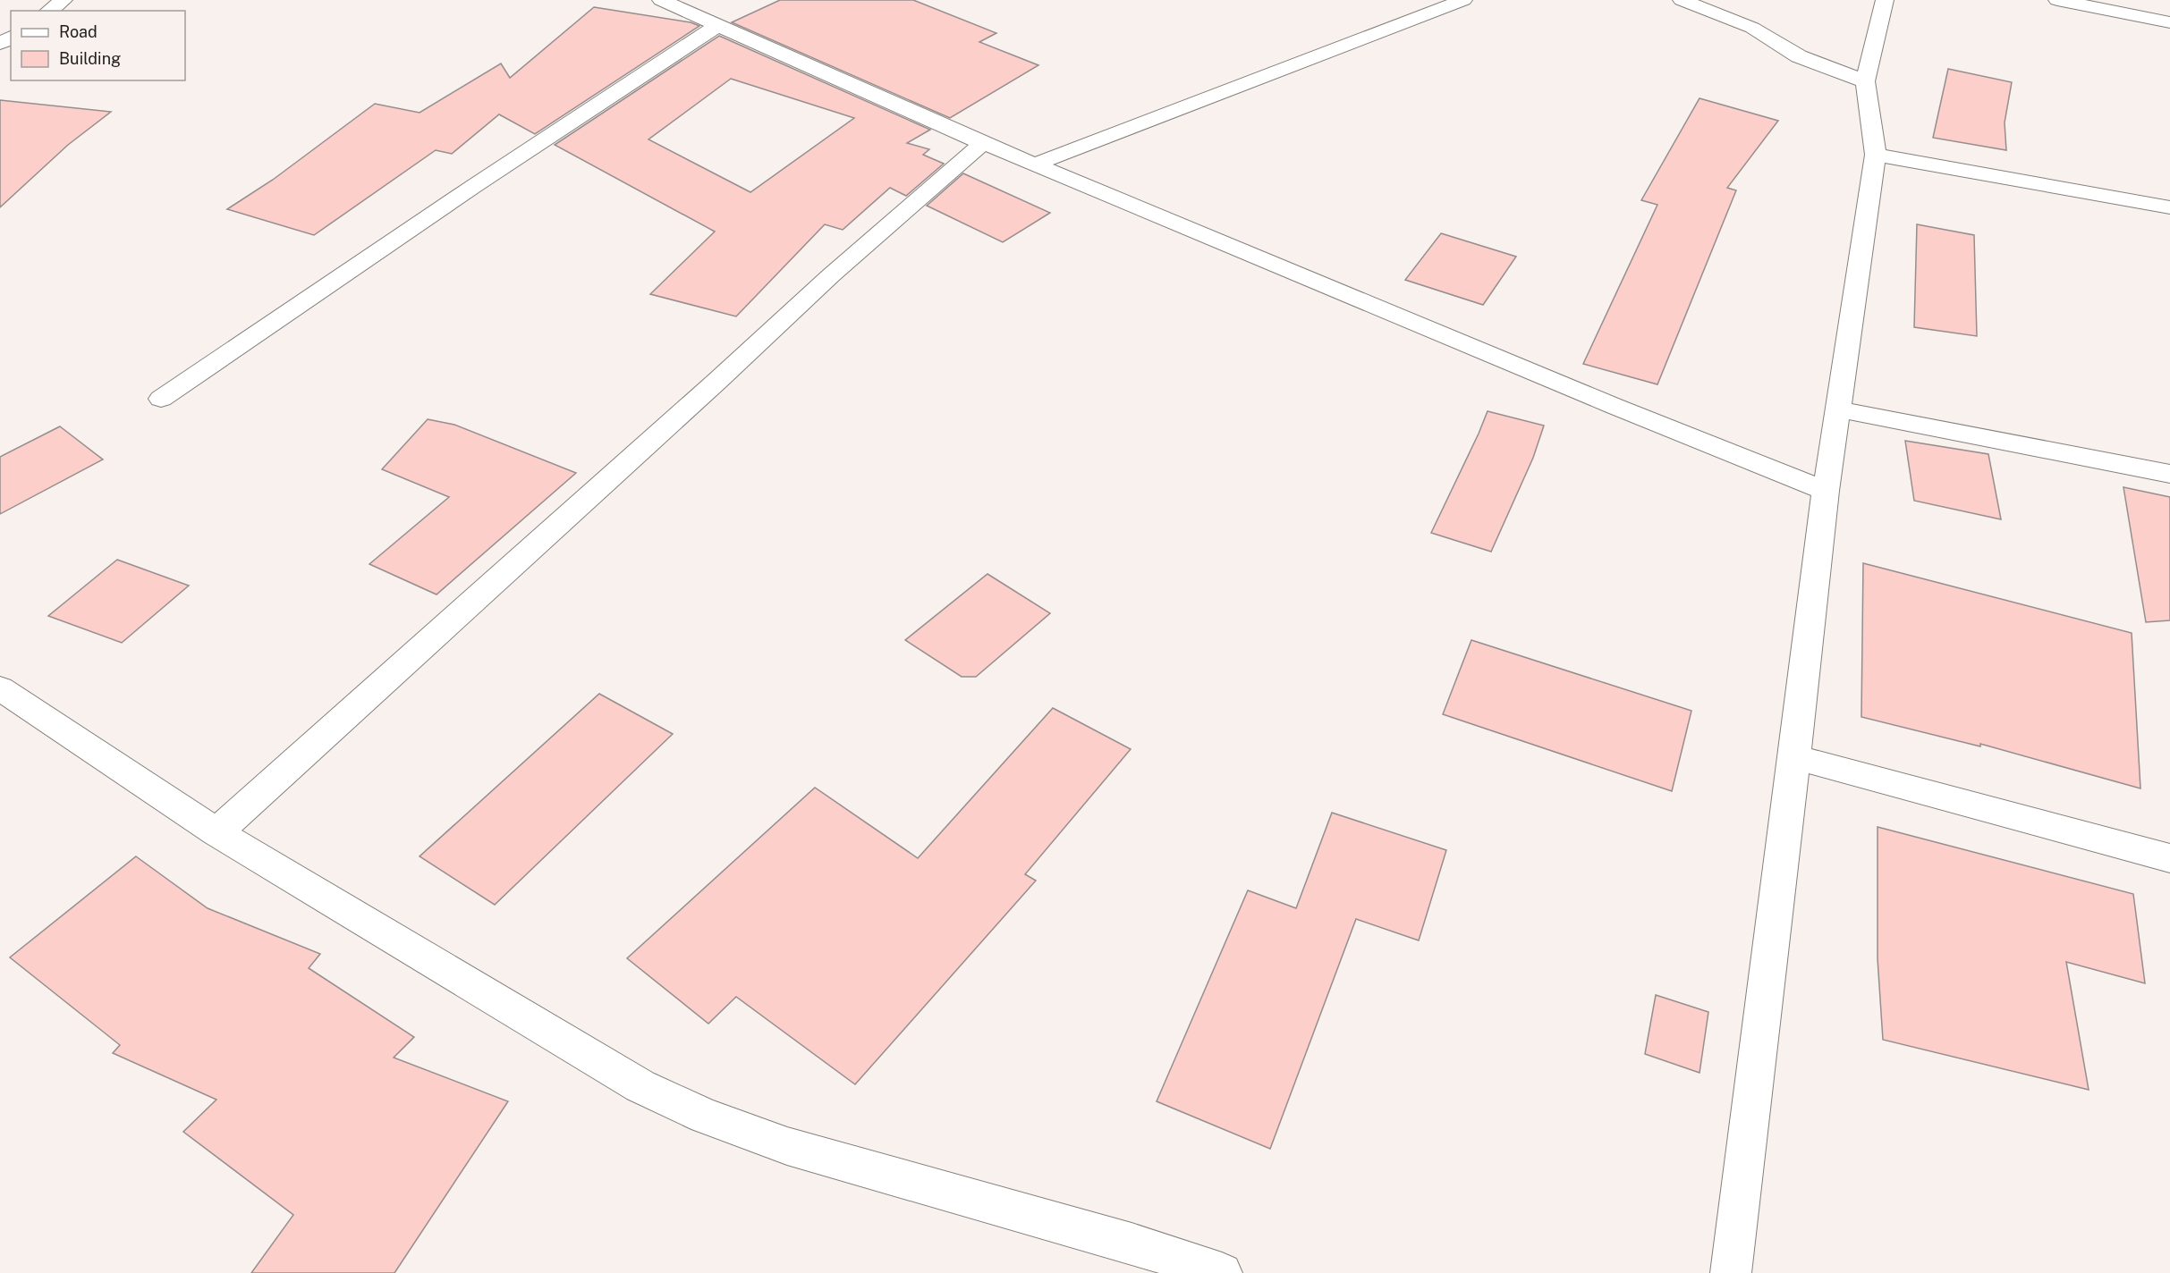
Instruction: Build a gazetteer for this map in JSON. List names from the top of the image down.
{
  "legend": ["Road", "Building"]
}
